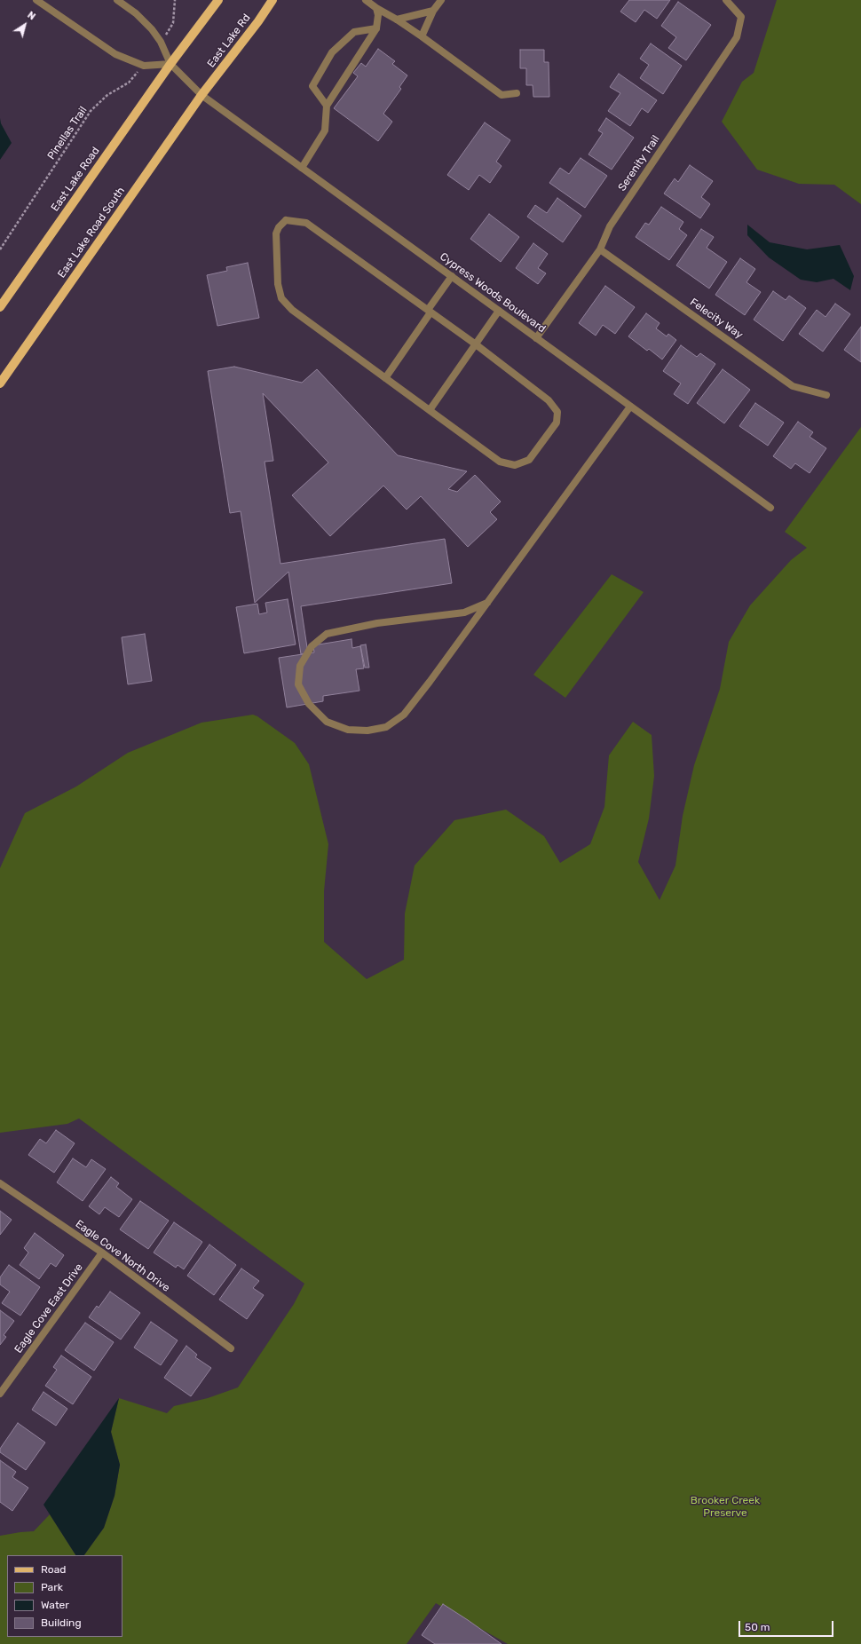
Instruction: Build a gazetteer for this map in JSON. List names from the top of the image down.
{
  "streets": {
    "main road": ["East Lake Rd", "East Lake Road", "East Lake Road South"],
    "street": [
      "Serenity Trail",
      "Cypress Woods Boulevard",
      "Felecity Way",
      "Eagle Cove North Drive",
      "Eagle Cove East Drive"
    ],
    "path": ["Pinellas Trail"]
  },
  "crossings": [
    ["East Lake Rd", "East Lake Road South"],
    ["East Lake Rd", "Cypress Woods Boulevard"],
    ["Serenity Trail", "Cypress Woods Boulevard"],
    ["Serenity Trail", "Felecity Way"],
    ["East Lake Road", "Cypress Woods Boulevard"],
    ["East Lake Road South", "Cypress Woods Boulevard"],
    ["Eagle Cove North Drive", "Eagle Cove East Drive"]
  ],
  "parks": ["Brooker Creek Preserve"],
  "legend": [
    "Road",
    "Park",
    "Water",
    "Building"
  ],
  "scale_bar": "50 m",
  "north": "top right"
}
